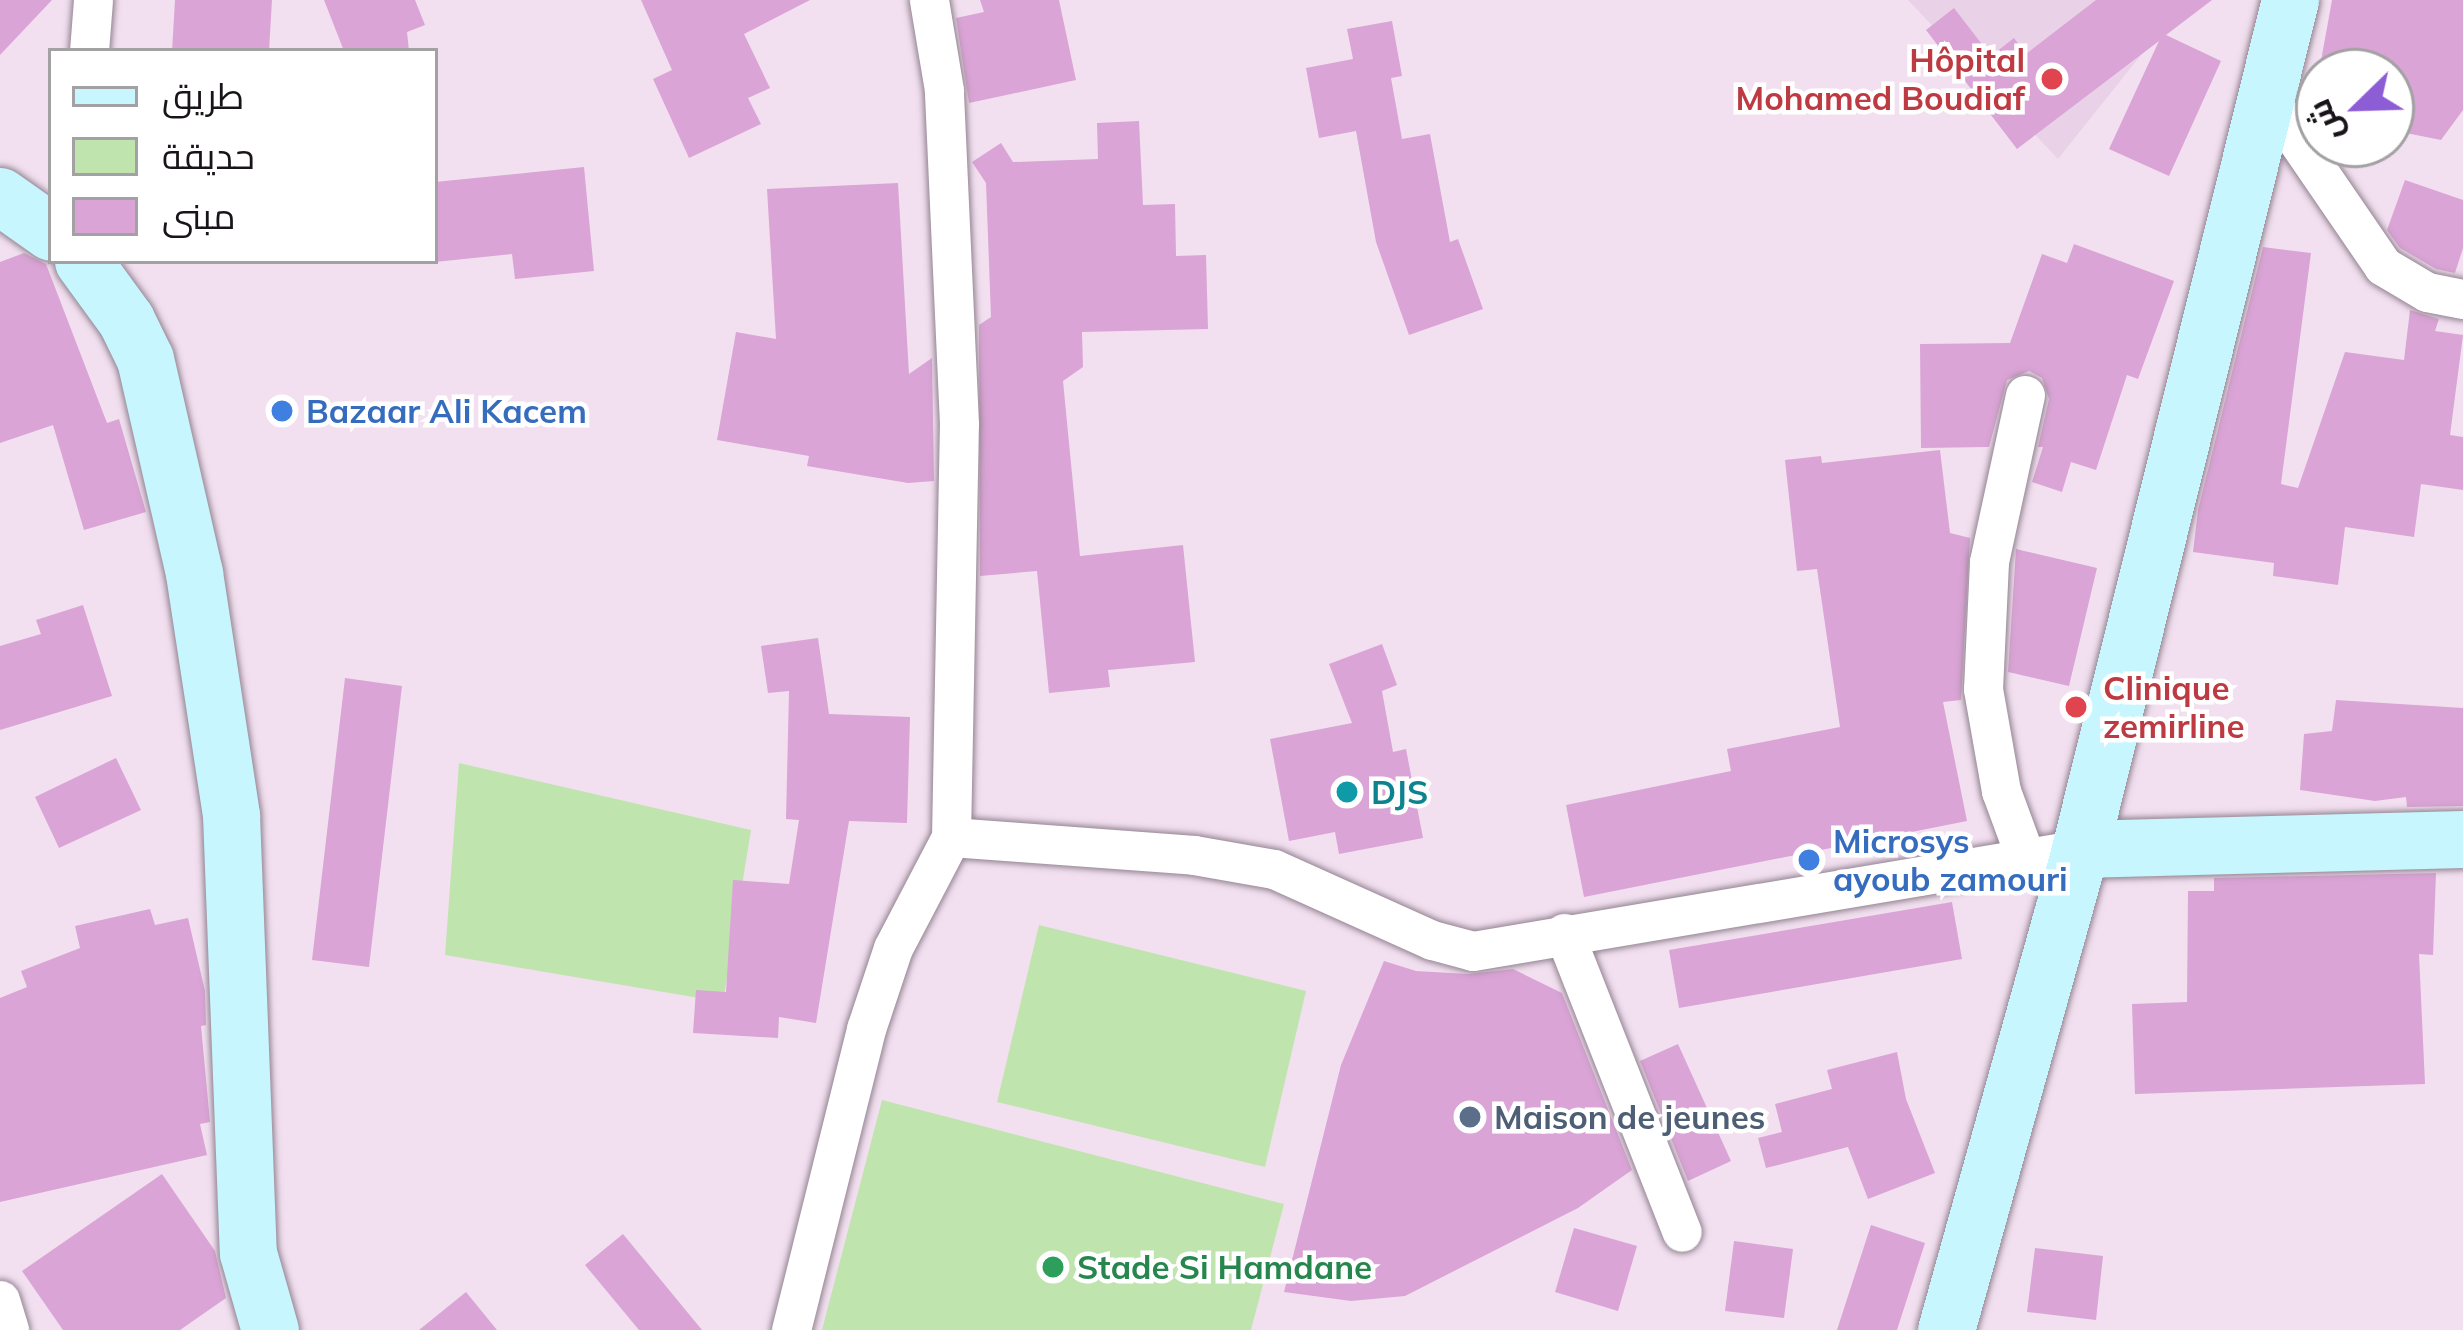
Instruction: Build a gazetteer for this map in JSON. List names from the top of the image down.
{
  "places": [
    "Hôpital Mohamed Boudiaf",
    "Bazaar Ali Kacem",
    "Clinique zemirline",
    "DJS",
    "Microsys ayoub zamouri",
    "Maison de jeunes",
    "Stade Si Hamdane"
  ],
  "legend": ["طريق", "حديقة", "مبنى"],
  "north": "bottom left"
}
